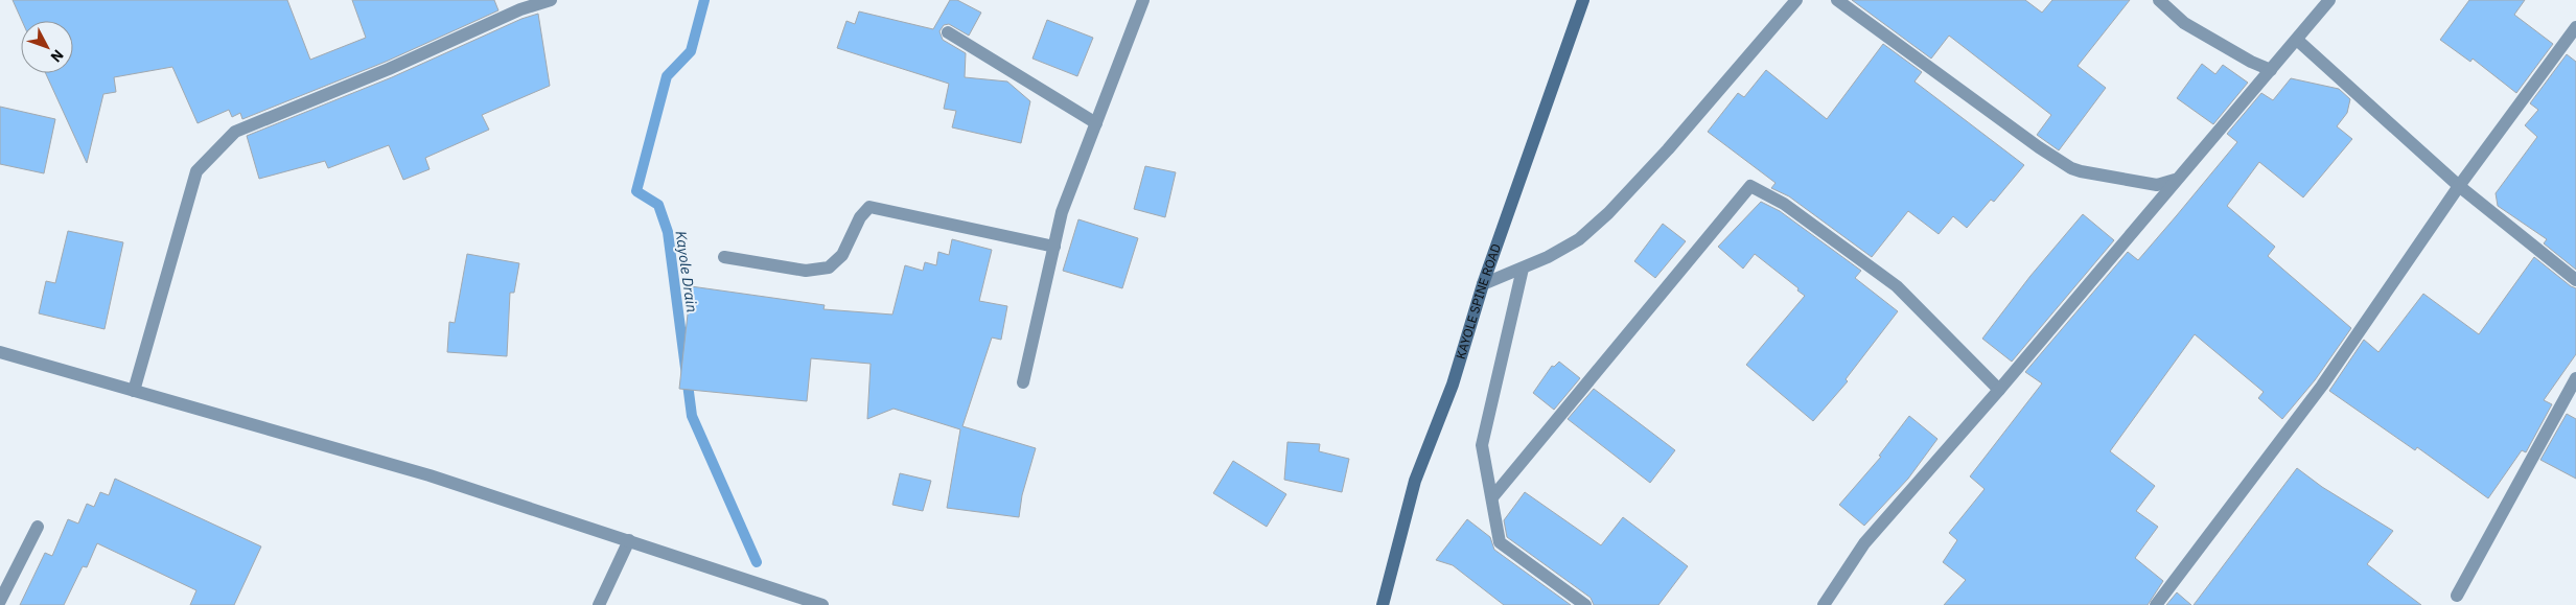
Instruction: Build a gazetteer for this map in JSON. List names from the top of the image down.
{
  "streets": {
    "main road": ["KAYOLE SPINE ROAD"]
  },
  "water": ["Kayole Drain"],
  "north": "bottom right"
}
